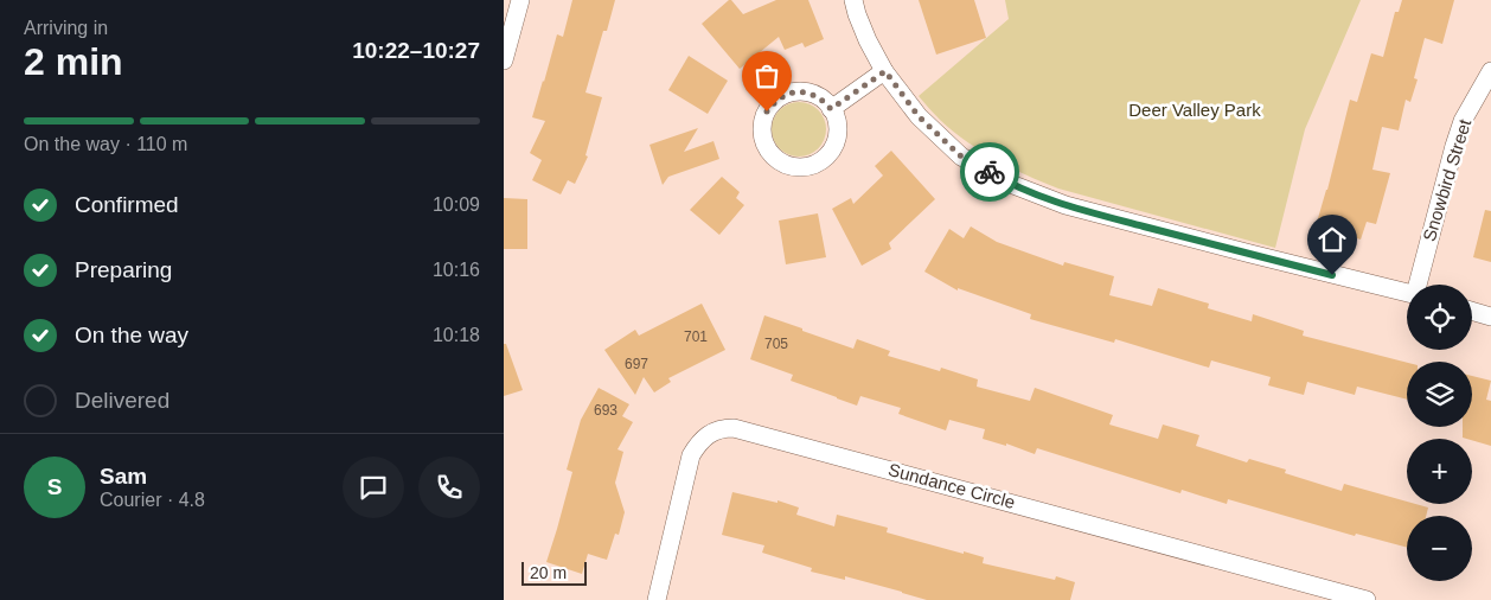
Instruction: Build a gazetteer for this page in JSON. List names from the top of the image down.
{
  "streets": {
    "street": ["Snowbird Street", "Sundance Circle"]
  },
  "parks": ["Deer Valley Park"],
  "house_numbers": [
    "701",
    "705",
    "697",
    "693"
  ],
  "scale_bar": "20 m",
  "page": {
    "heading": ["2 min", "Arriving in", "10:22–10:27"],
    "panel": ["Sam", "Courier · 4.8"],
    "bar": "On the way · 110 m",
    "list": [
      ["Confirmed", "10:09"],
      ["Preparing", "10:16"],
      ["On the way", "10:18"],
      "Delivered"
    ],
    "map_buttons": ["+", "−"],
    "round": "S",
    "scale": "20 m"
  }
}
